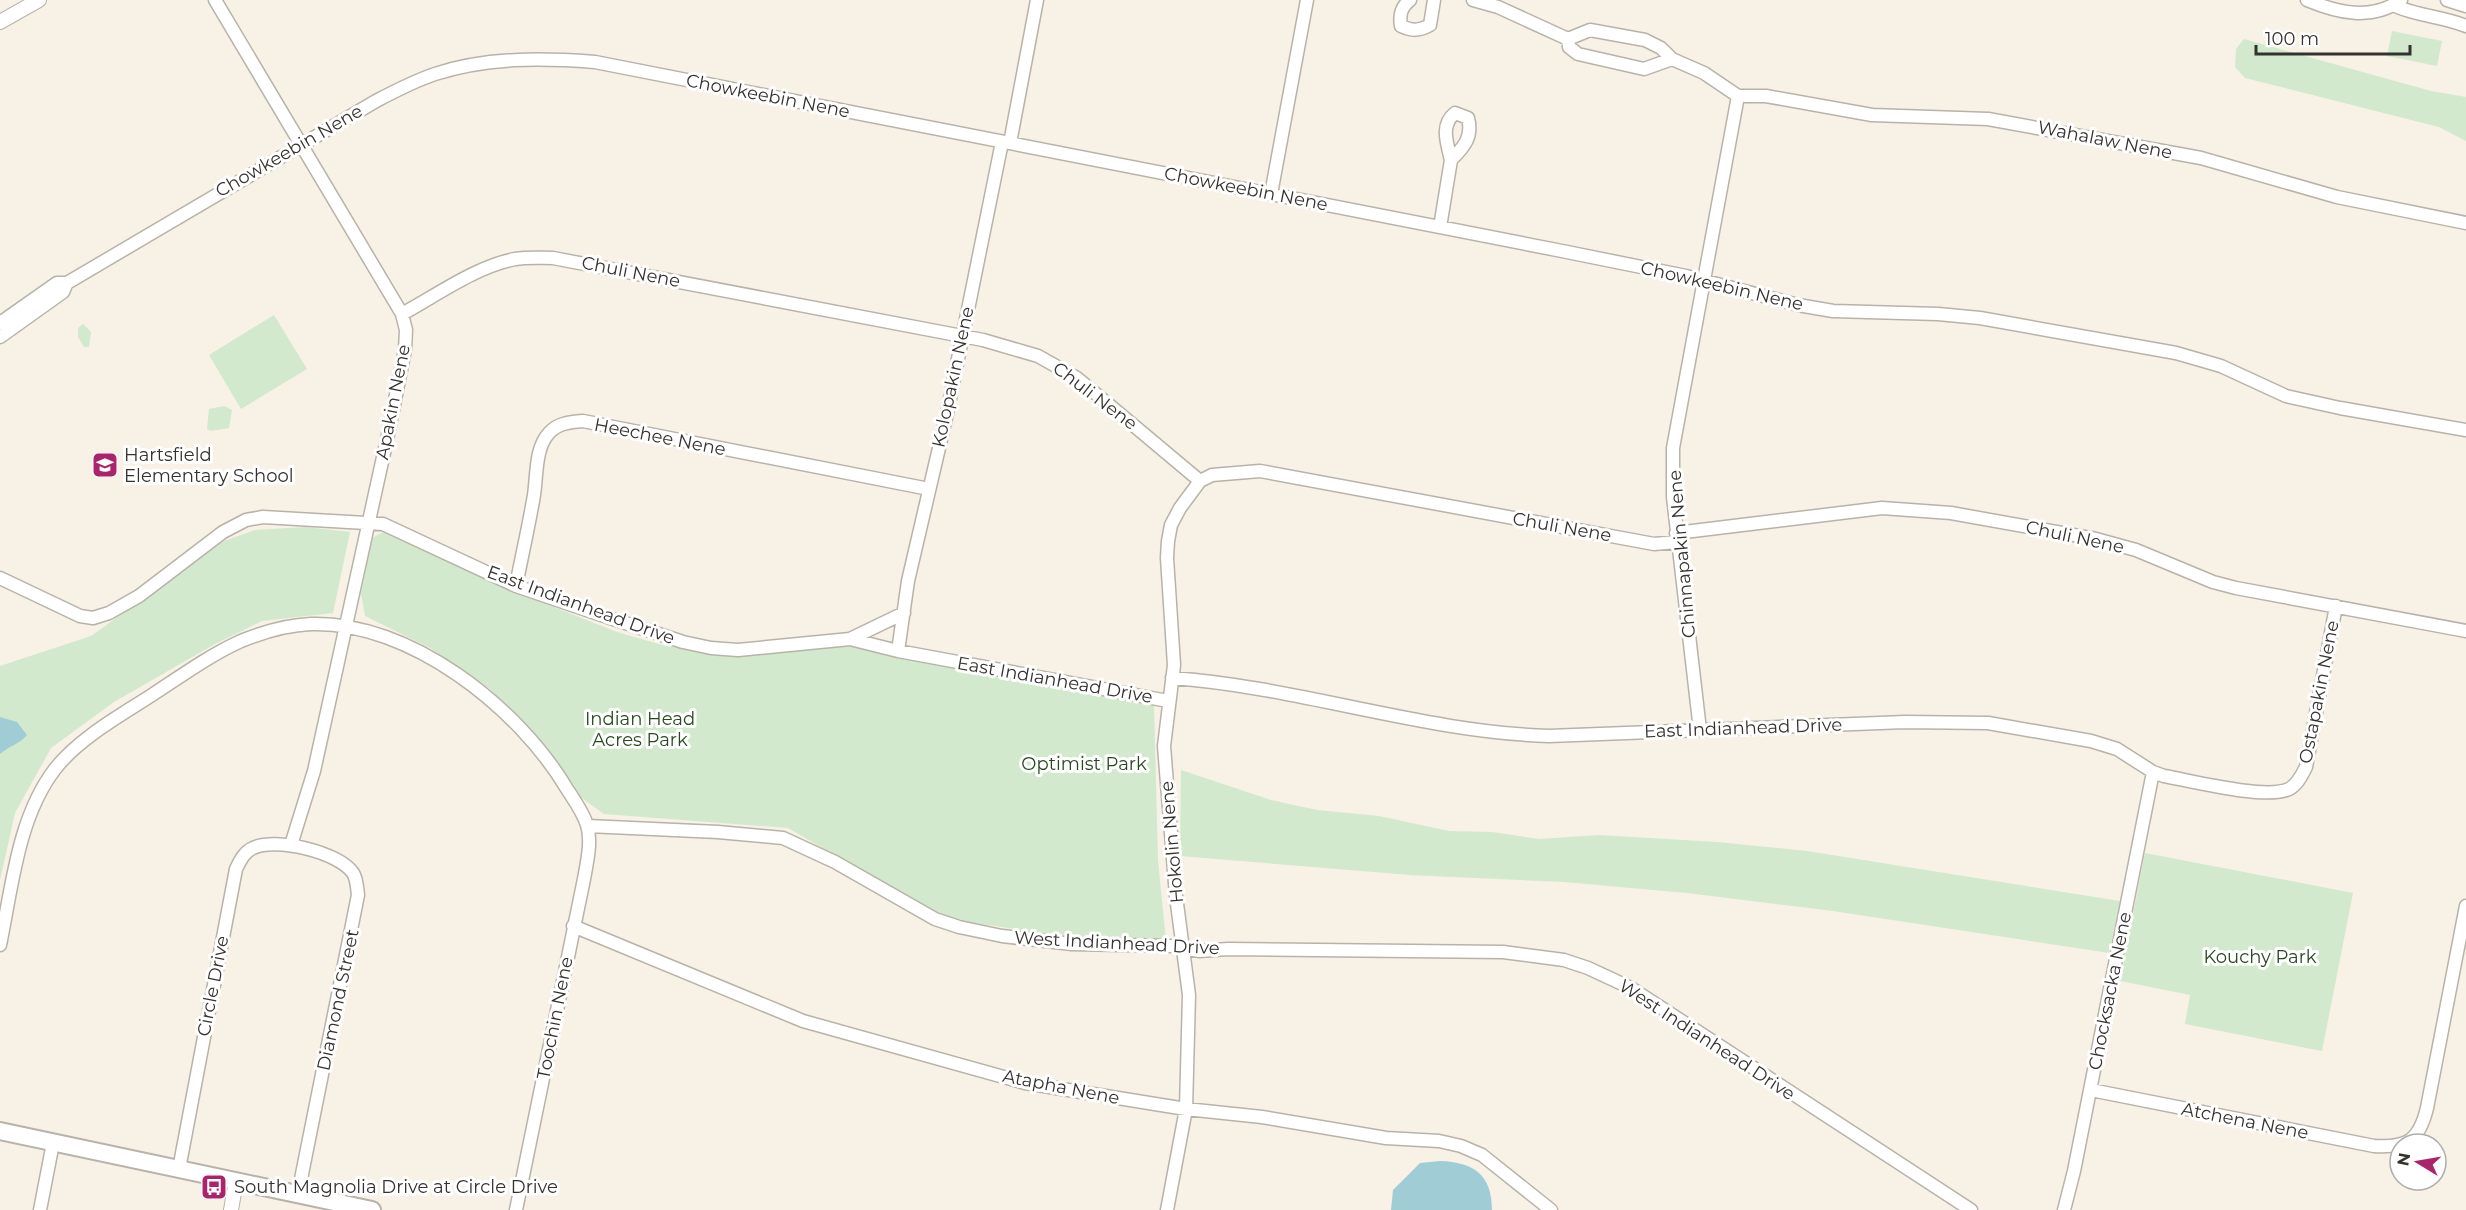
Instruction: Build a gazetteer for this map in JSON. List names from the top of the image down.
{
  "streets": {
    "street": [
      "Chowkeebin Nene",
      "Wahalaw Nene",
      "Chuli Nene",
      "Kolopakin Nene",
      "Apakin Nene",
      "Heechee Nene",
      "Chinnapakin Nene",
      "East Indianhead Drive",
      "Ostapakin Nene",
      "Hokolin Nene",
      "West Indianhead Drive",
      "Circle Drive",
      "Chocksacka Nene",
      "Diamond Street",
      "Toochin Nene",
      "Atapha Nene",
      "Atchena Nene"
    ]
  },
  "crossings": [
    ["Chowkeebin Nene", "Kolopakin Nene"],
    ["Chowkeebin Nene", "Apakin Nene"],
    ["Chowkeebin Nene", "Chinnapakin Nene"],
    ["Wahalaw Nene", "Chinnapakin Nene"],
    ["Chuli Nene", "Kolopakin Nene"],
    ["Chuli Nene", "Apakin Nene"],
    ["Chuli Nene", "Chinnapakin Nene"],
    ["Chuli Nene", "Ostapakin Nene"],
    ["Chuli Nene", "Hokolin Nene"],
    ["Kolopakin Nene", "Heechee Nene"],
    ["Kolopakin Nene", "East Indianhead Drive"],
    ["Apakin Nene", "East Indianhead Drive"],
    ["Apakin Nene", "Circle Drive"],
    ["Apakin Nene", "Diamond Street"],
    ["Heechee Nene", "East Indianhead Drive"],
    ["Chinnapakin Nene", "East Indianhead Drive"],
    ["East Indianhead Drive", "Ostapakin Nene"],
    ["East Indianhead Drive", "Hokolin Nene"],
    ["East Indianhead Drive", "Chocksacka Nene"],
    ["Hokolin Nene", "West Indianhead Drive"],
    ["Hokolin Nene", "Atapha Nene"],
    ["West Indianhead Drive", "Toochin Nene"],
    ["Circle Drive", "Diamond Street"],
    ["Chocksacka Nene", "Atchena Nene"],
    ["Toochin Nene", "Atapha Nene"]
  ],
  "parks": ["Indian Head Acres Park", "Optimist Park", "Kouchy Park"],
  "places": {
    "school or university": ["Hartsfield Elementary School"],
    "bus stop": ["South Magnolia Drive at Circle Drive"]
  },
  "scale_bar": "100 m",
  "north": "left"
}
